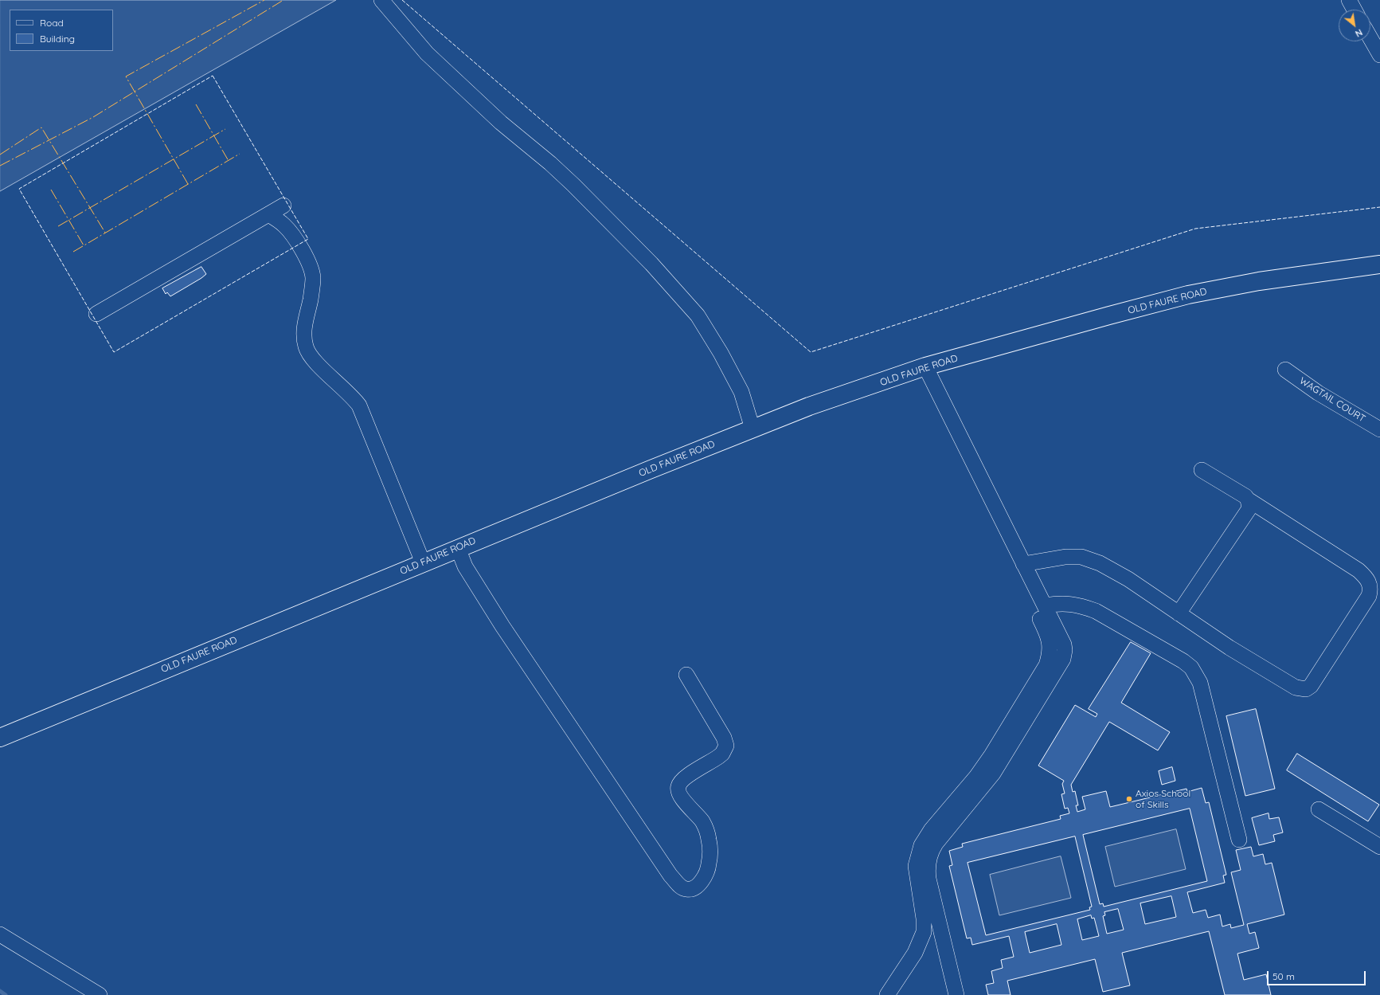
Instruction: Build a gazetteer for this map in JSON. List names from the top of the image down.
{
  "streets": {
    "main road": ["OLD FAURE ROAD"],
    "street": ["WAGTAIL COURT"]
  },
  "places": ["Axios School of Skills"],
  "legend": ["Road", "Building"],
  "scale_bar": "50 m",
  "north": "bottom right"
}
